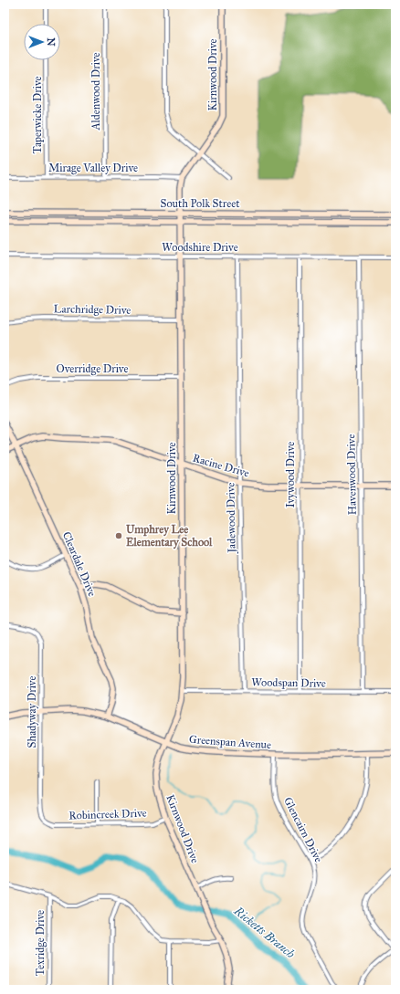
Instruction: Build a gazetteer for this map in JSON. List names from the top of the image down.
{
  "streets": {
    "street": [
      "Kirnwood Drive",
      "Aldenwood Drive",
      "Taperwicke Drive",
      "Mirage Valley Drive",
      "South Polk Street",
      "Woodshire Drive",
      "Larchridge Drive",
      "Overridge Drive",
      "Racine Drive",
      "Ivywood Drive",
      "Havenwood Drive",
      "Jadewood Drive",
      "Cleardale Drive",
      "Woodspan Drive",
      "Shadyway Drive",
      "Greenspan Avenue",
      "Robincreek Drive",
      "Glencairn Drive",
      "Texridge Drive"
    ]
  },
  "crossings": [
    ["Kirnwood Drive", "Mirage Valley Drive"],
    ["Kirnwood Drive", "South Polk Street"],
    ["Kirnwood Drive", "Woodshire Drive"],
    ["Kirnwood Drive", "Larchridge Drive"],
    ["Kirnwood Drive", "Overridge Drive"],
    ["Kirnwood Drive", "Racine Drive"],
    ["Kirnwood Drive", "Woodspan Drive"],
    ["Kirnwood Drive", "Greenspan Avenue"],
    ["Kirnwood Drive", "Robincreek Drive"],
    ["Aldenwood Drive", "Mirage Valley Drive"],
    ["Taperwicke Drive", "Mirage Valley Drive"],
    ["Woodshire Drive", "Ivywood Drive"],
    ["Woodshire Drive", "Havenwood Drive"],
    ["Woodshire Drive", "Jadewood Drive"],
    ["Racine Drive", "Ivywood Drive"],
    ["Racine Drive", "Havenwood Drive"],
    ["Racine Drive", "Jadewood Drive"],
    ["Racine Drive", "Cleardale Drive"],
    ["Ivywood Drive", "Woodspan Drive"],
    ["Havenwood Drive", "Woodspan Drive"],
    ["Jadewood Drive", "Woodspan Drive"],
    ["Cleardale Drive", "Greenspan Avenue"],
    ["Shadyway Drive", "Greenspan Avenue"],
    ["Shadyway Drive", "Robincreek Drive"],
    ["Greenspan Avenue", "Glencairn Drive"]
  ],
  "water": ["Ricketts Branch"],
  "places": ["Umphrey Lee Elementary School"],
  "north": "right"
}
